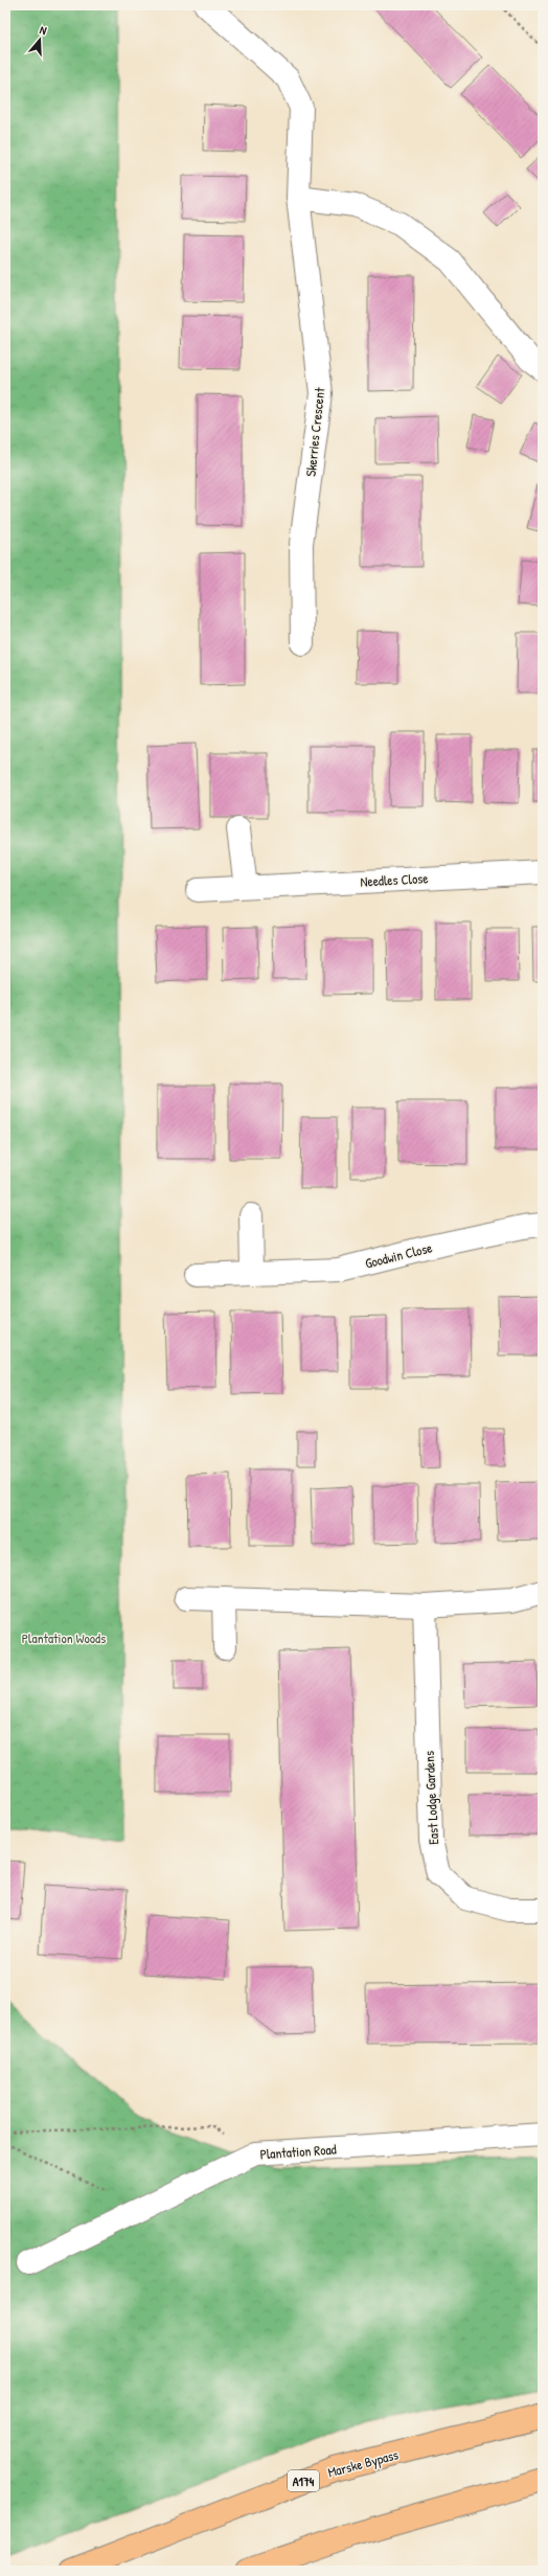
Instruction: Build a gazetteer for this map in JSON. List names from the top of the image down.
{
  "streets": {
    "main road": ["Marske Bypass", "A174"],
    "street": [
      "Skerries Crescent",
      "Needles Close",
      "Goodwin Close",
      "East Lodge Gardens",
      "Plantation Road"
    ]
  },
  "parks": ["Plantation Woods"],
  "north": "top"
}
